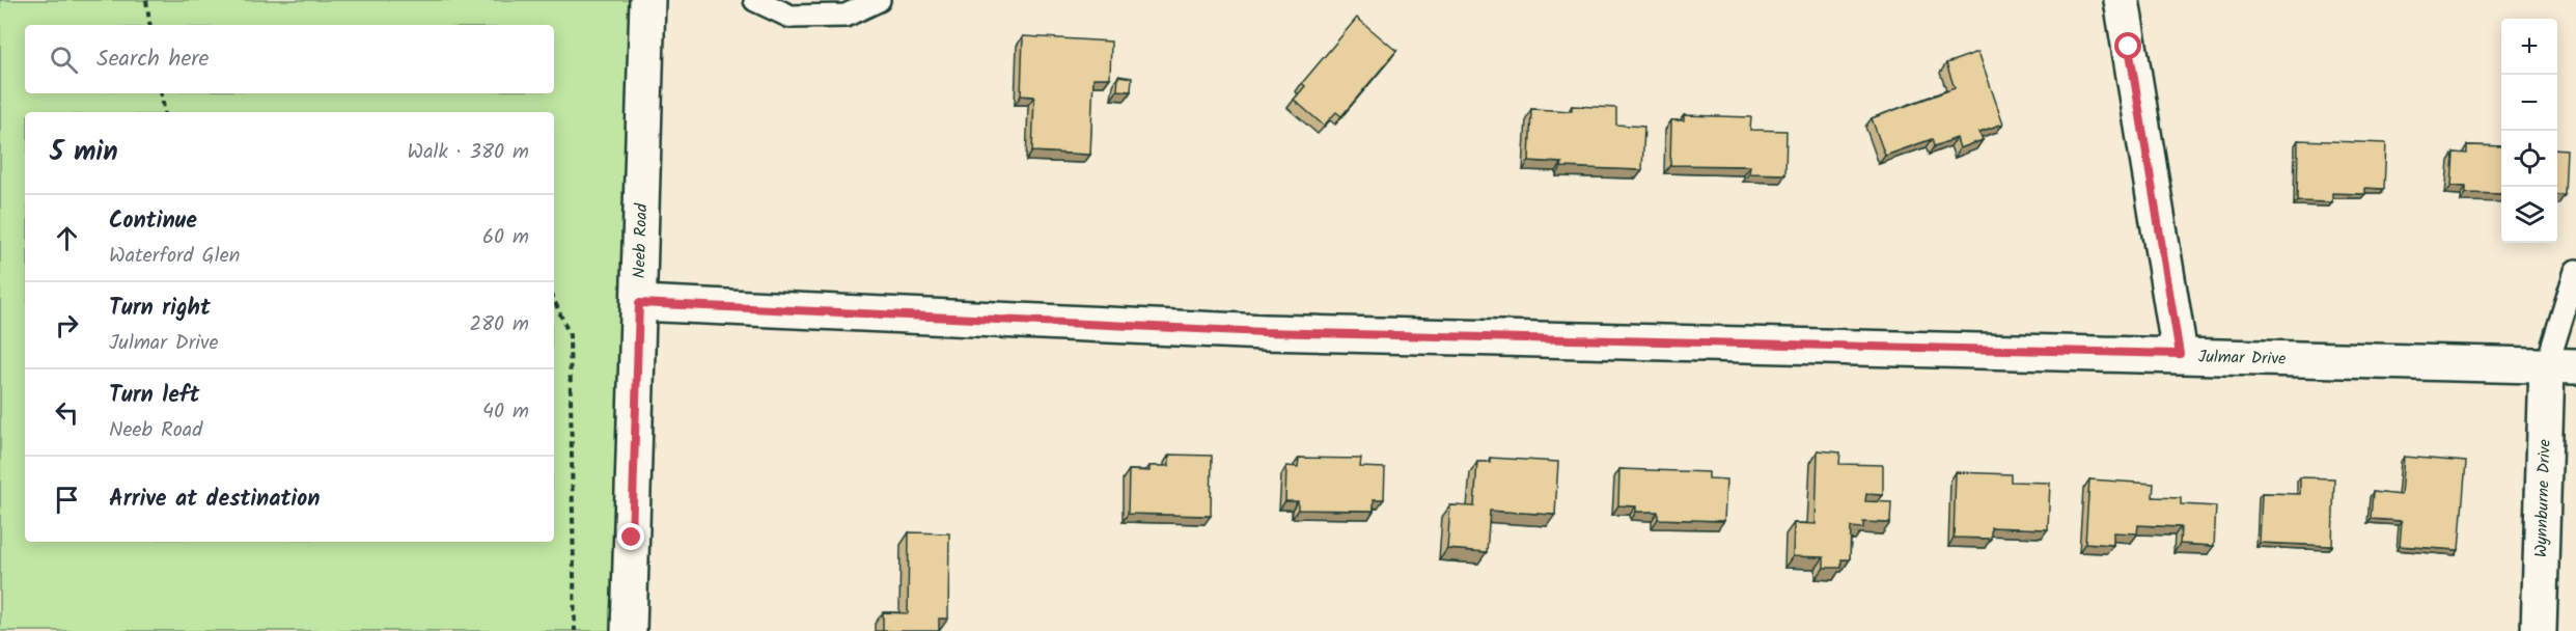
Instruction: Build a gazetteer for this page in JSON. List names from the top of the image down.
{
  "streets": {
    "street": ["Neeb Road", "Julmar Drive", "Wynnburne Drive"]
  },
  "crossings": [
    ["Neeb Road", "Julmar Drive"],
    ["Julmar Drive", "Wynnburne Drive"]
  ],
  "page": {
    "map_buttons": ["+", "−"],
    "search": "Search here",
    "heading": ["5 min", "Walk · 380 m"],
    "list": [
      ["Continue", "Waterford Glen", "60 m"],
      ["Turn right", "Julmar Drive", "280 m"],
      ["Turn left", "Neeb Road", "40 m"],
      "Arrive at destination"
    ]
  }
}
